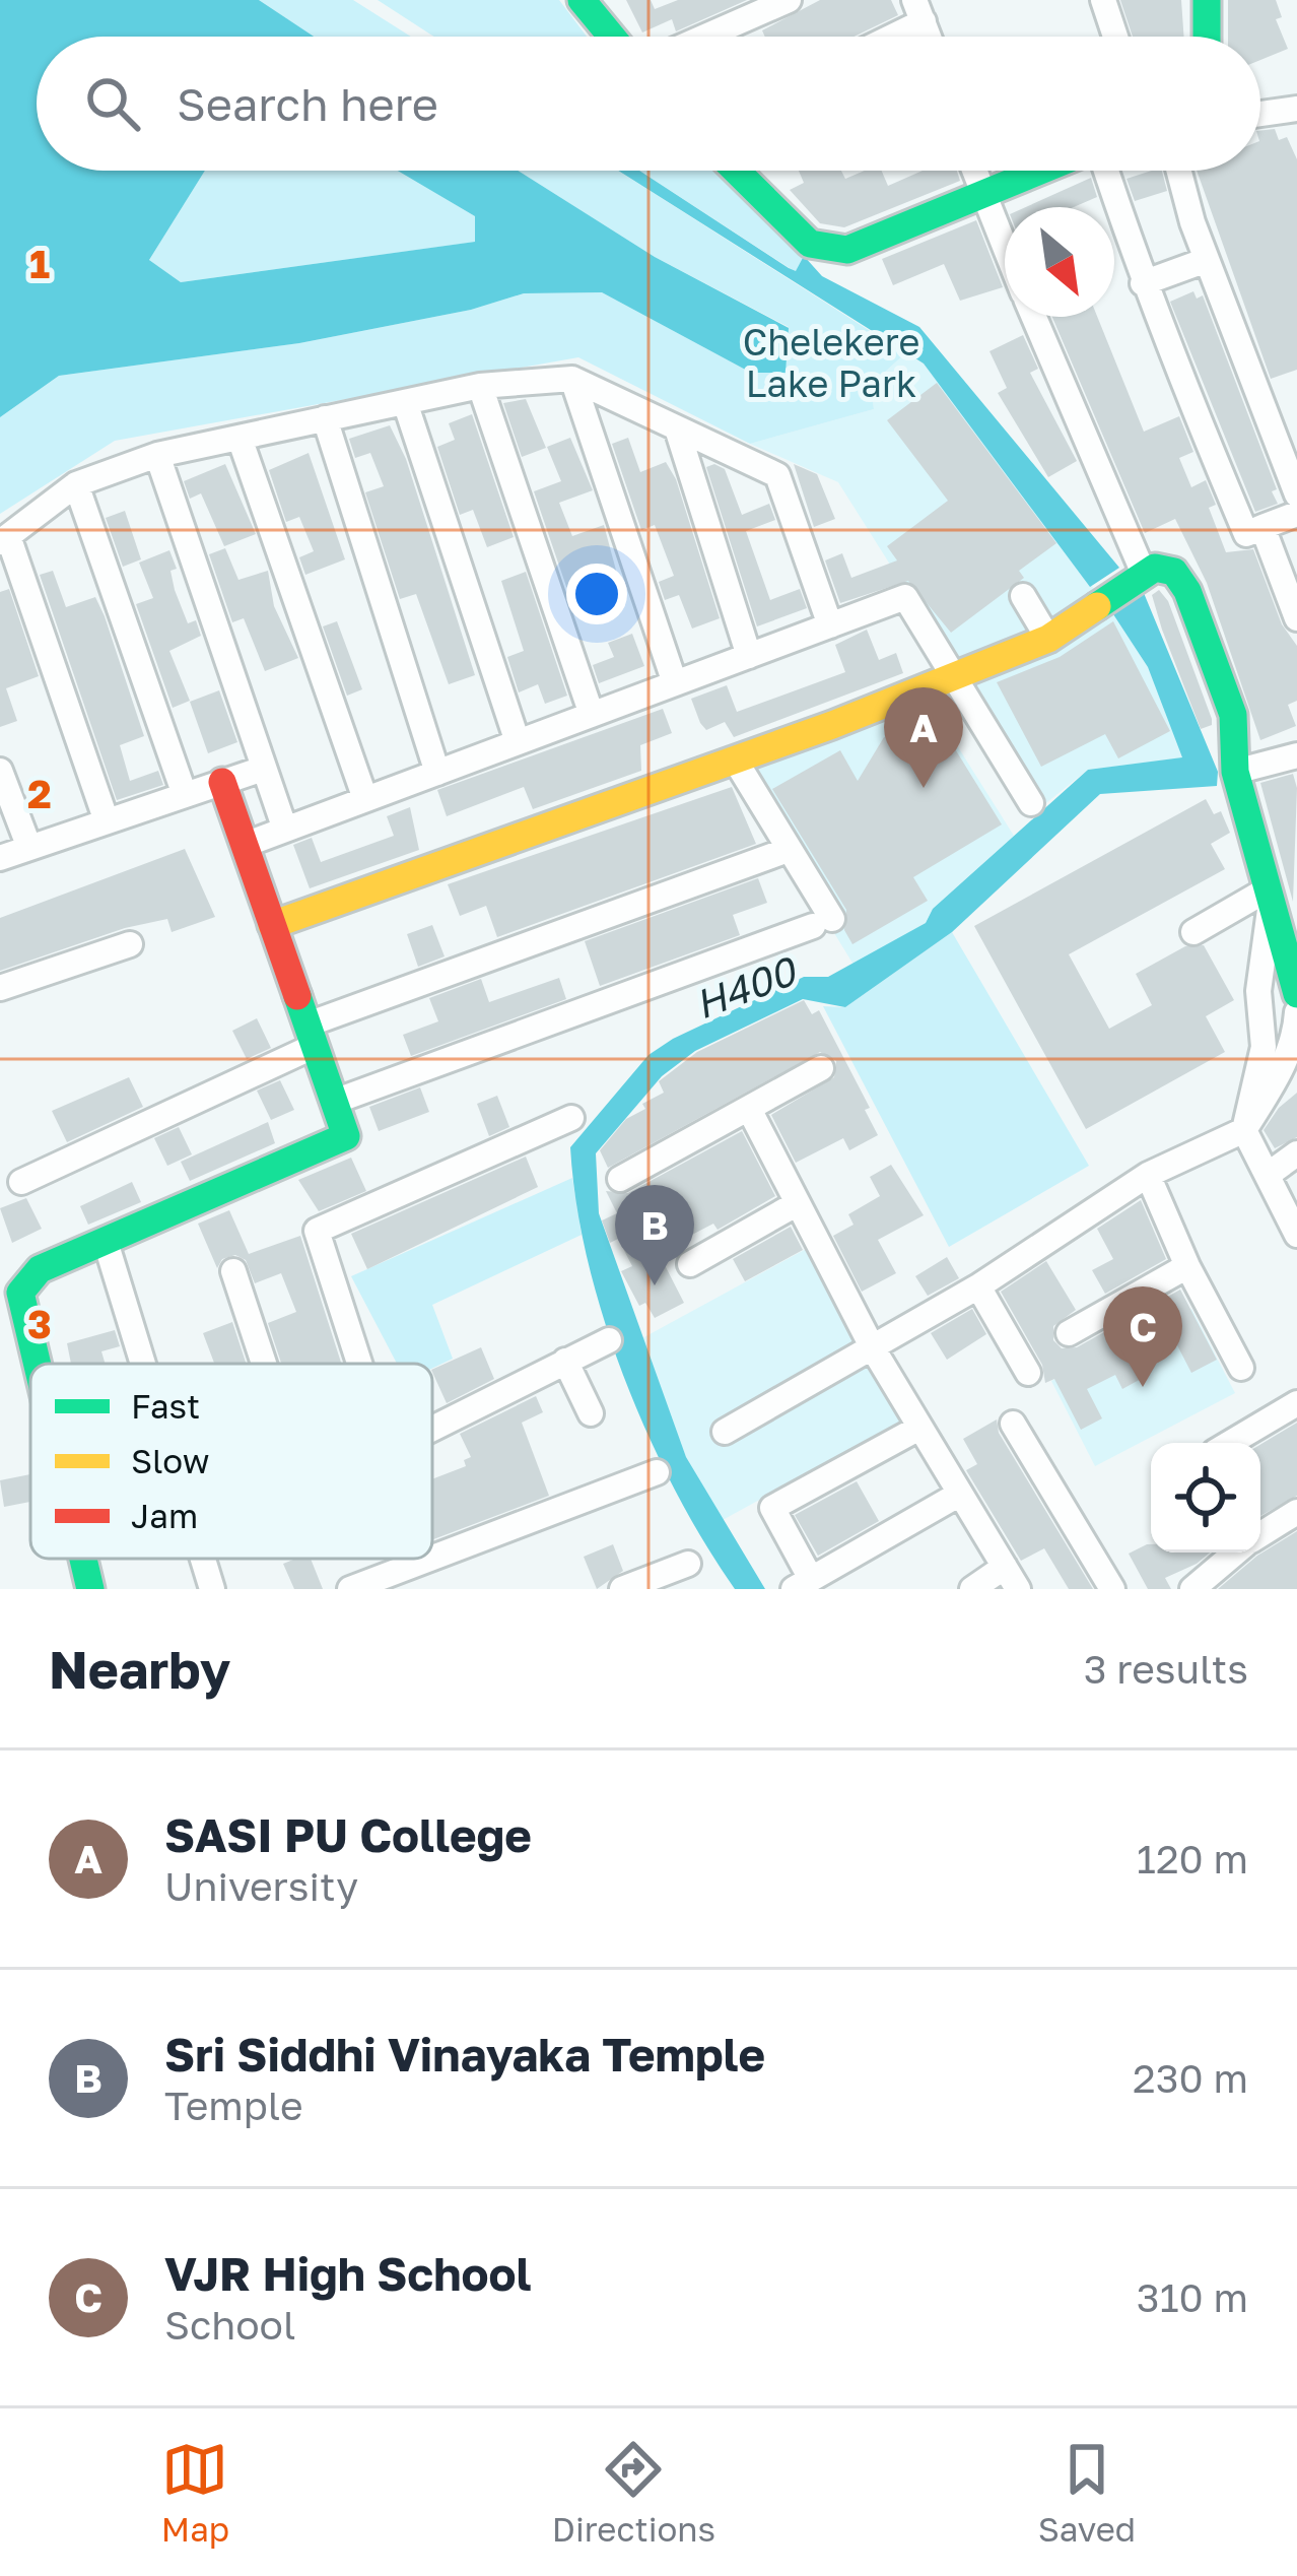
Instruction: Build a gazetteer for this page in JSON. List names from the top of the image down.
{
  "water": ["H400"],
  "parks": ["Chelekere Lake Park"],
  "legend": ["Fast", "Slow", "Jam"],
  "north": "bottom right",
  "page": {
    "search": "Search here",
    "pins": ["A", "B", "C"],
    "heading": ["Nearby", "3 results"],
    "list": [
      {
        "mark": "A",
        "name": "SASI PU College",
        "note": "University",
        "value": "120 m"
      },
      {
        "mark": "B",
        "name": "Sri Siddhi Vinayaka Temple",
        "note": "Temple",
        "value": "230 m"
      },
      {
        "mark": "C",
        "name": "VJR High School",
        "note": "School",
        "value": "310 m"
      }
    ],
    "nav": ["Map", "Directions", "Saved"]
  },
  "grid": {
    "rows": ["1", "2", "3"]
  }
}
